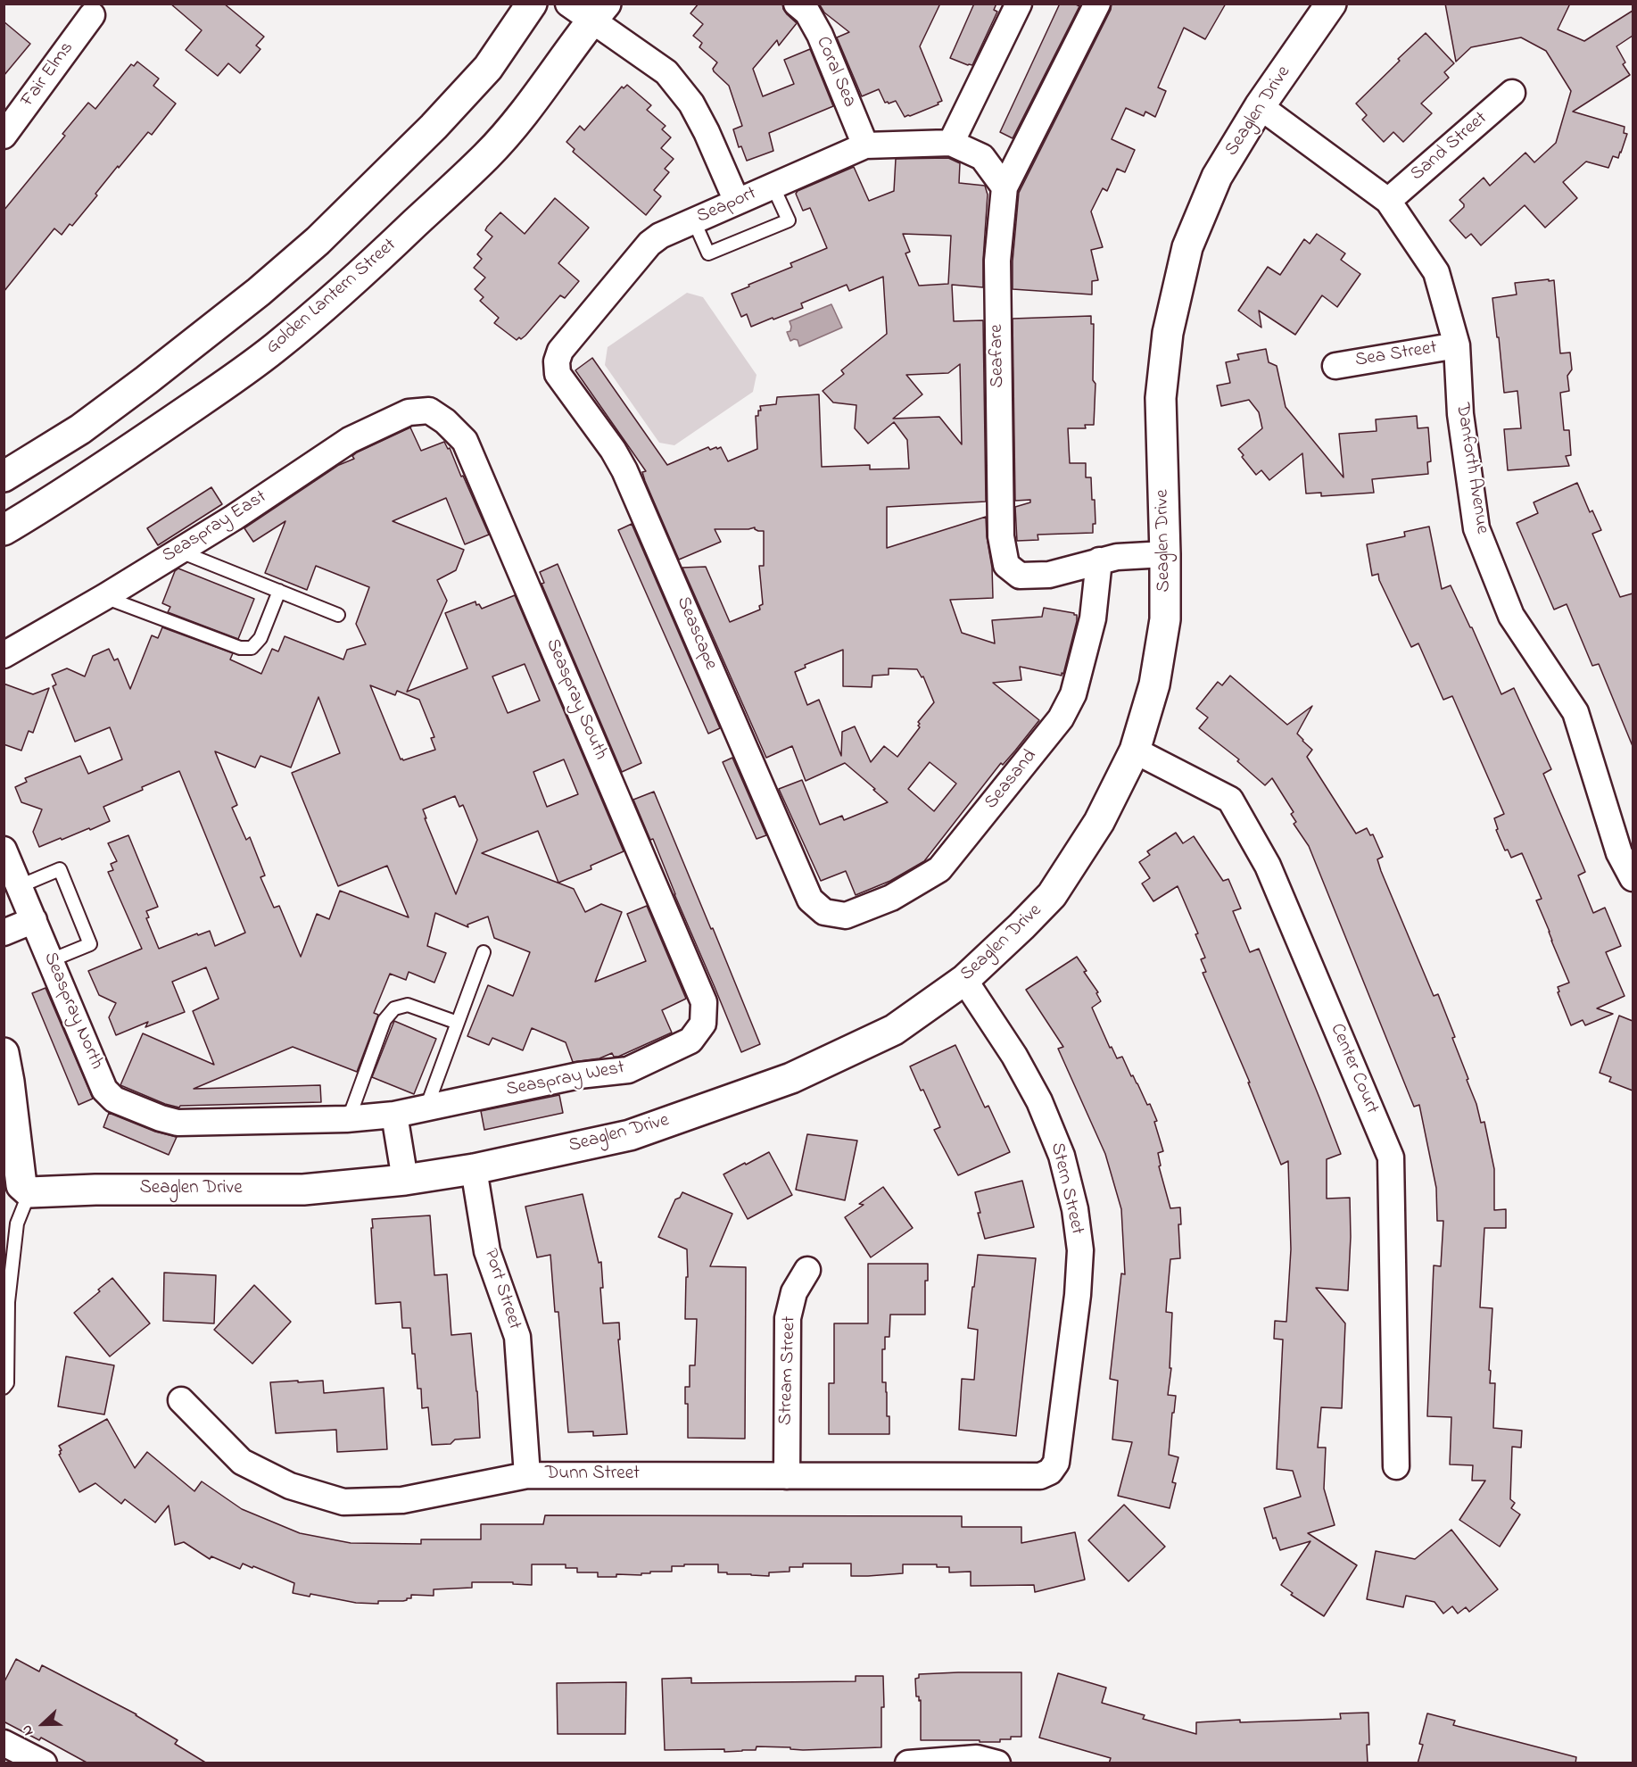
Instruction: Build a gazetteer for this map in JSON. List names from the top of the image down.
{
  "streets": {
    "street": [
      "Coral Sea",
      "Fair Elms",
      "Seaglen Drive",
      "Sand Street",
      "Seaport",
      "Golden Lantern Street",
      "Sea Street",
      "Seafare",
      "Danforth Avenue",
      "Seaspray East",
      "Seascape",
      "Seaspray South",
      "Seasand",
      "Seaspray North",
      "Center Court",
      "Seaspray West",
      "Stern Street",
      "Port Street",
      "Stream Street",
      "Dunn Street"
    ]
  },
  "crossings": [
    ["Coral Sea", "Seaport"],
    ["Seaglen Drive", "Seafare"],
    ["Seaglen Drive", "Danforth Avenue"],
    ["Seaglen Drive", "Center Court"],
    ["Seaglen Drive", "Stern Street"],
    ["Seaglen Drive", "Port Street"],
    ["Sand Street", "Danforth Avenue"],
    ["Seaport", "Seafare"],
    ["Seaport", "Seascape"],
    ["Sea Street", "Danforth Avenue"],
    ["Seafare", "Seasand"],
    ["Seaspray East", "Seaspray South"],
    ["Seascape", "Seasand"],
    ["Seaspray South", "Seaspray West"],
    ["Seaspray North", "Seaspray West"],
    ["Stern Street", "Dunn Street"],
    ["Port Street", "Dunn Street"],
    ["Stream Street", "Dunn Street"]
  ],
  "north": "left"
}
